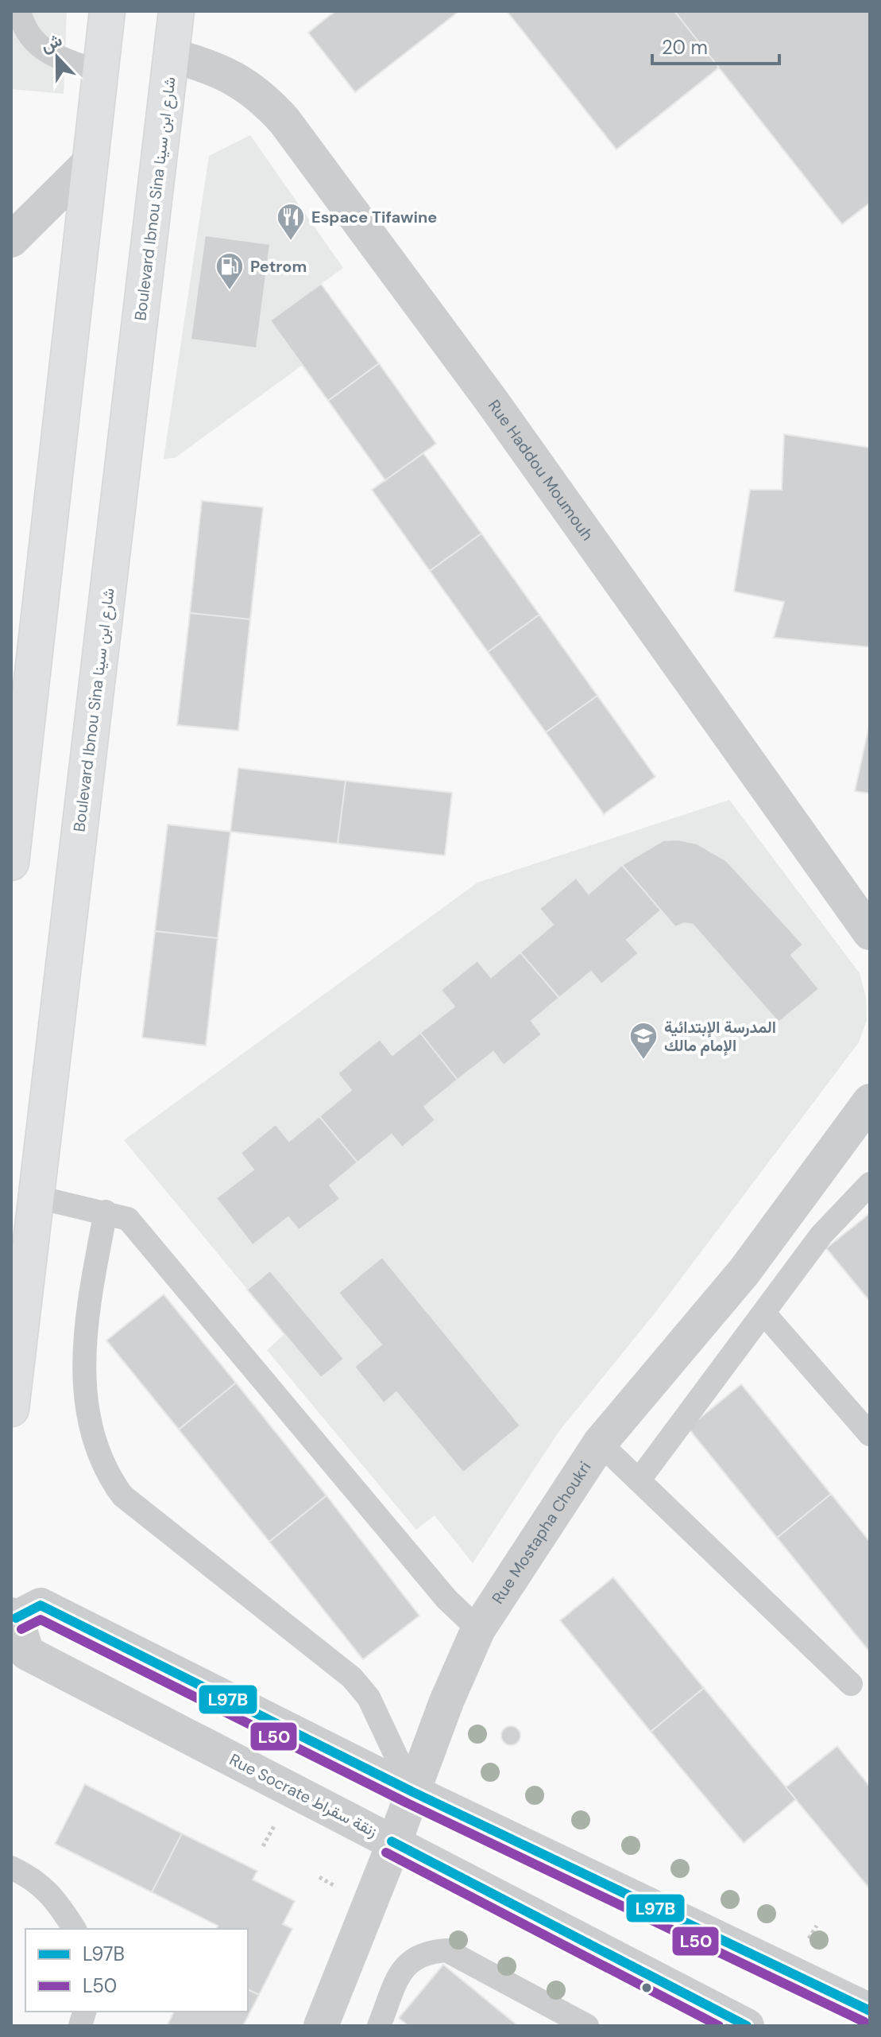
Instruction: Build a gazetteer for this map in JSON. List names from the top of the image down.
{
  "streets": {
    "main road": ["Boulevard Ibnou Sina شارع ابن سينا"],
    "street": ["Rue Haddou Moumouh", "Rue Mostapha Choukri", "Rue Socrate زنقة سقراط"]
  },
  "crossings": [
    ["Boulevard Ibnou Sina شارع ابن سينا", "Rue Haddou Moumouh"],
    ["Rue Mostapha Choukri", "Rue Socrate زنقة سقراط"]
  ],
  "places": {
    "restaurant": ["Espace Tifawine"],
    "fuel station": ["Petrom"],
    "school or university": ["المدرسة الإبتدائية الإمام مالك"]
  },
  "lines": ["transit line L97B", "transit line L50"],
  "legend": ["L97B", "L50"],
  "scale_bar": "20 m",
  "north": "top"
}
